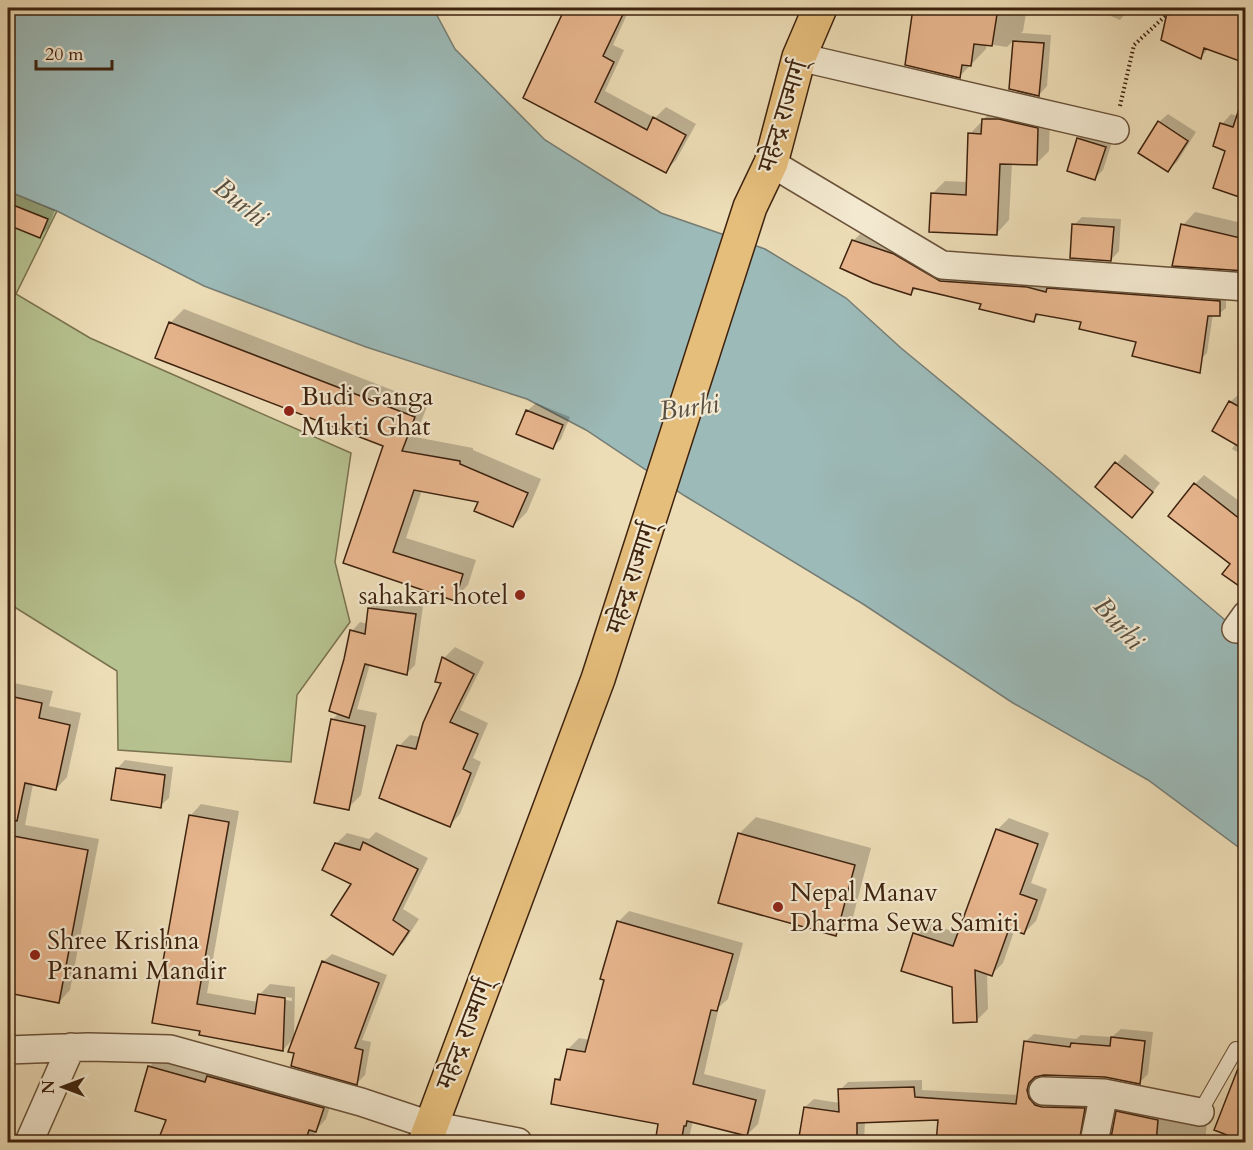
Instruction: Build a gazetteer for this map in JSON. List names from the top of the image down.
{
  "streets": {
    "highway": ["महेन्द्र राज्मार्ग्"]
  },
  "water": ["Burhi"],
  "places": [
    "Budi Ganga Mukti Ghat",
    "sahakari hotel",
    "Nepal Manav Dharma Sewa Samiti",
    "Shree Krishna Pranami Mandir"
  ],
  "scale_bar": "20 m",
  "north": "left"
}
